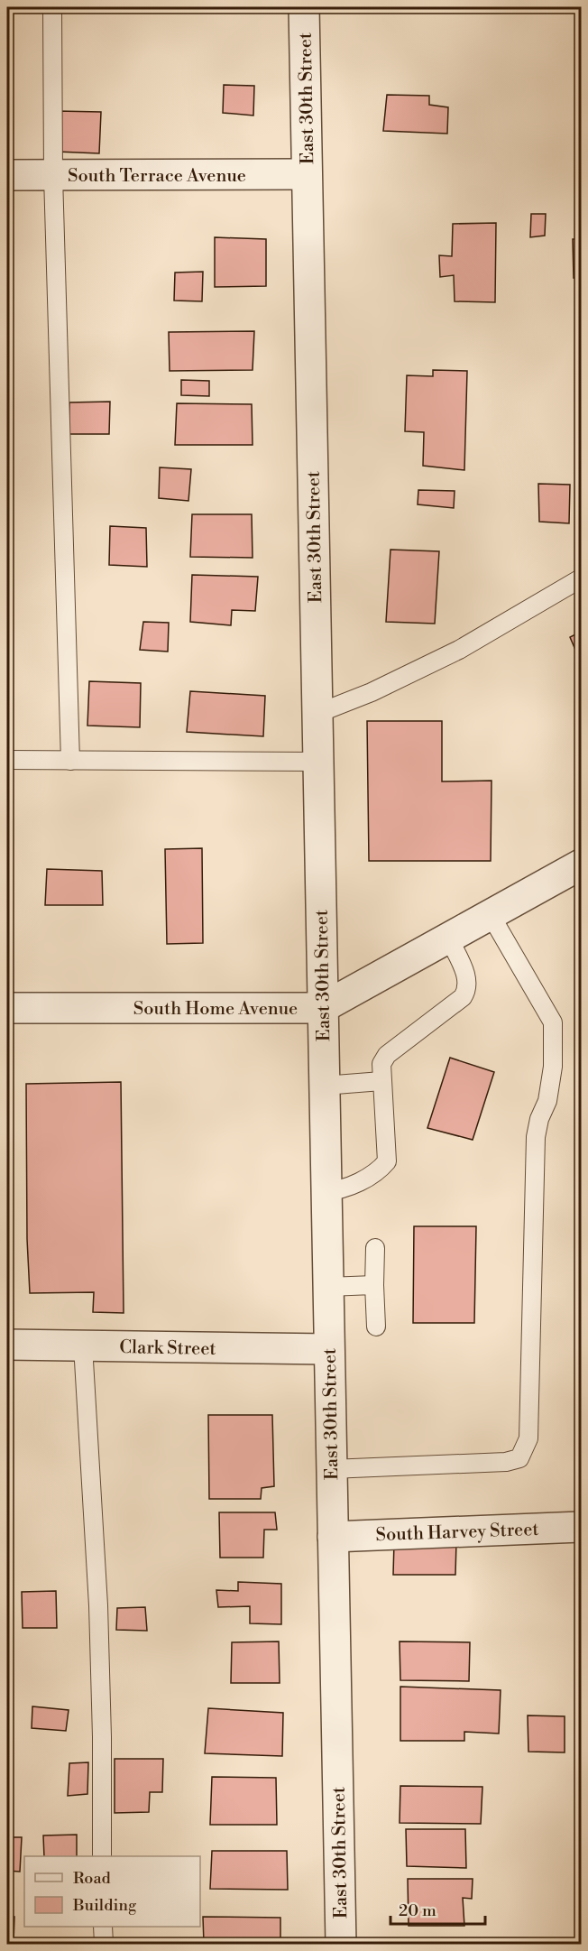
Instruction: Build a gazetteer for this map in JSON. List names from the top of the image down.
{
  "streets": {
    "street": [
      "East 30th Street",
      "South Terrace Avenue",
      "South Home Avenue",
      "Clark Street",
      "South Harvey Street"
    ]
  },
  "crossings": [
    ["East 30th Street", "South Terrace Avenue"],
    ["East 30th Street", "South Home Avenue"],
    ["East 30th Street", "Clark Street"],
    ["East 30th Street", "South Harvey Street"]
  ],
  "legend": ["Road", "Building"],
  "scale_bar": "20 m"
}
